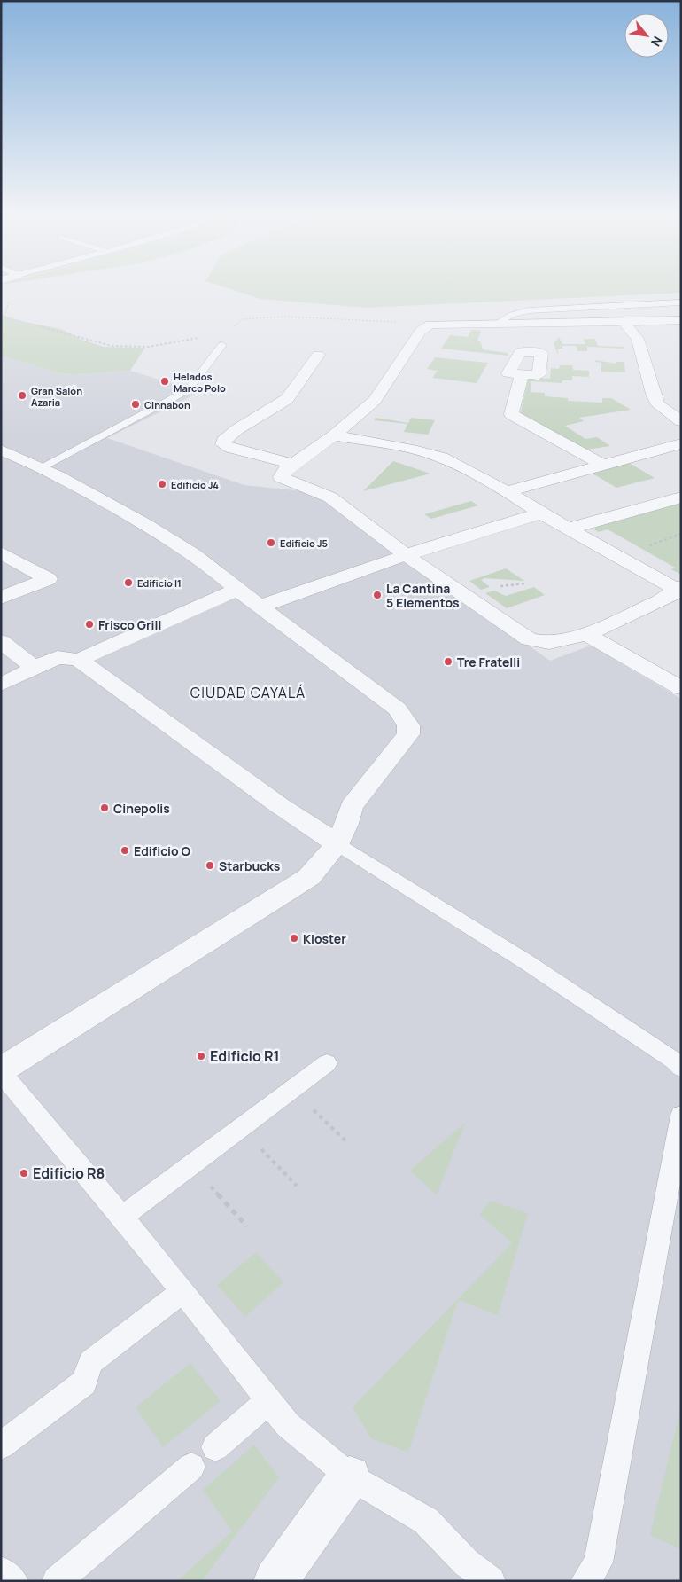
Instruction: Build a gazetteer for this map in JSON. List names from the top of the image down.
{
  "districts": ["CIUDAD CAYALÁ"],
  "places": [
    "Helados Marco Polo",
    "Gran Salón Azaria",
    "Cinnabon",
    "Edificio J4",
    "Edificio J5",
    "Edificio I1",
    "La Cantina 5 Elementos",
    "Frisco Grill",
    "Tre Fratelli",
    "Cinepolis",
    "Edificio O",
    "Starbucks",
    "Kloster",
    "Edificio R1",
    "Edificio R8"
  ],
  "north": "bottom right"
}
